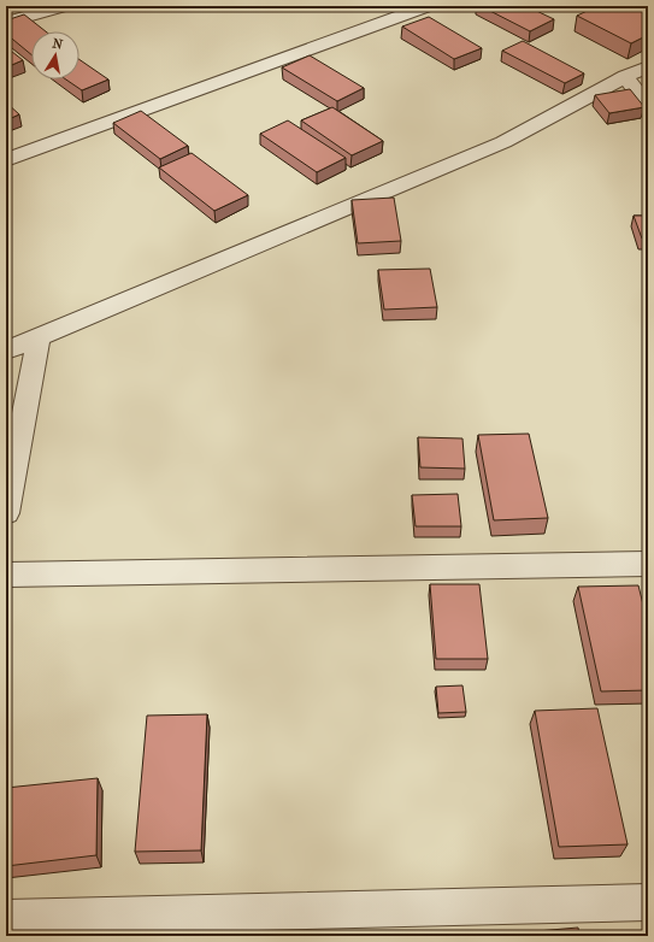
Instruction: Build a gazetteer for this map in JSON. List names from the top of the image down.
{
  "north": "top"
}
